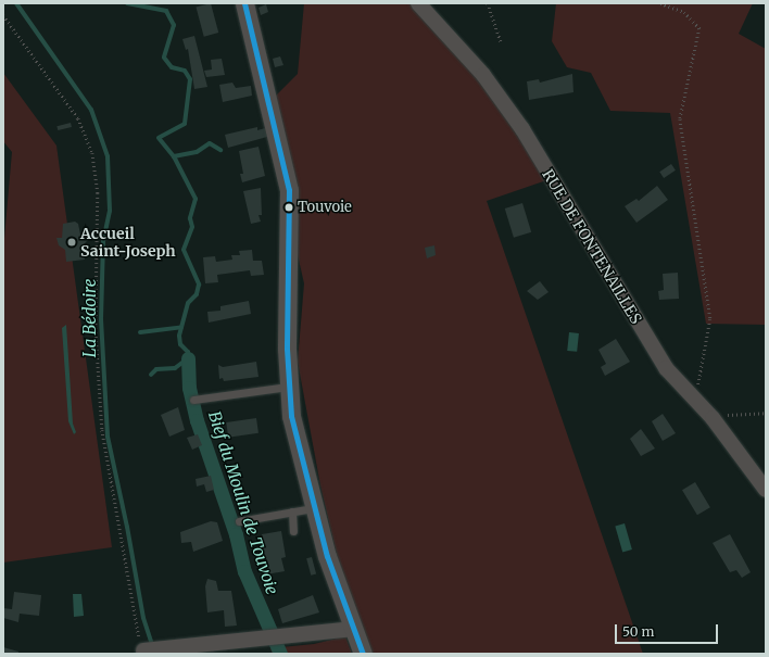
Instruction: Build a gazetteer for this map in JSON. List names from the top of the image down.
{
  "streets": {
    "street": ["RUE DE FONTENAILLES"]
  },
  "water": ["La Bédoire", "Bief du Moulin de Touvoie"],
  "places": ["Touvoie", "Accueil Saint-Joseph"],
  "scale_bar": "50 m"
}
